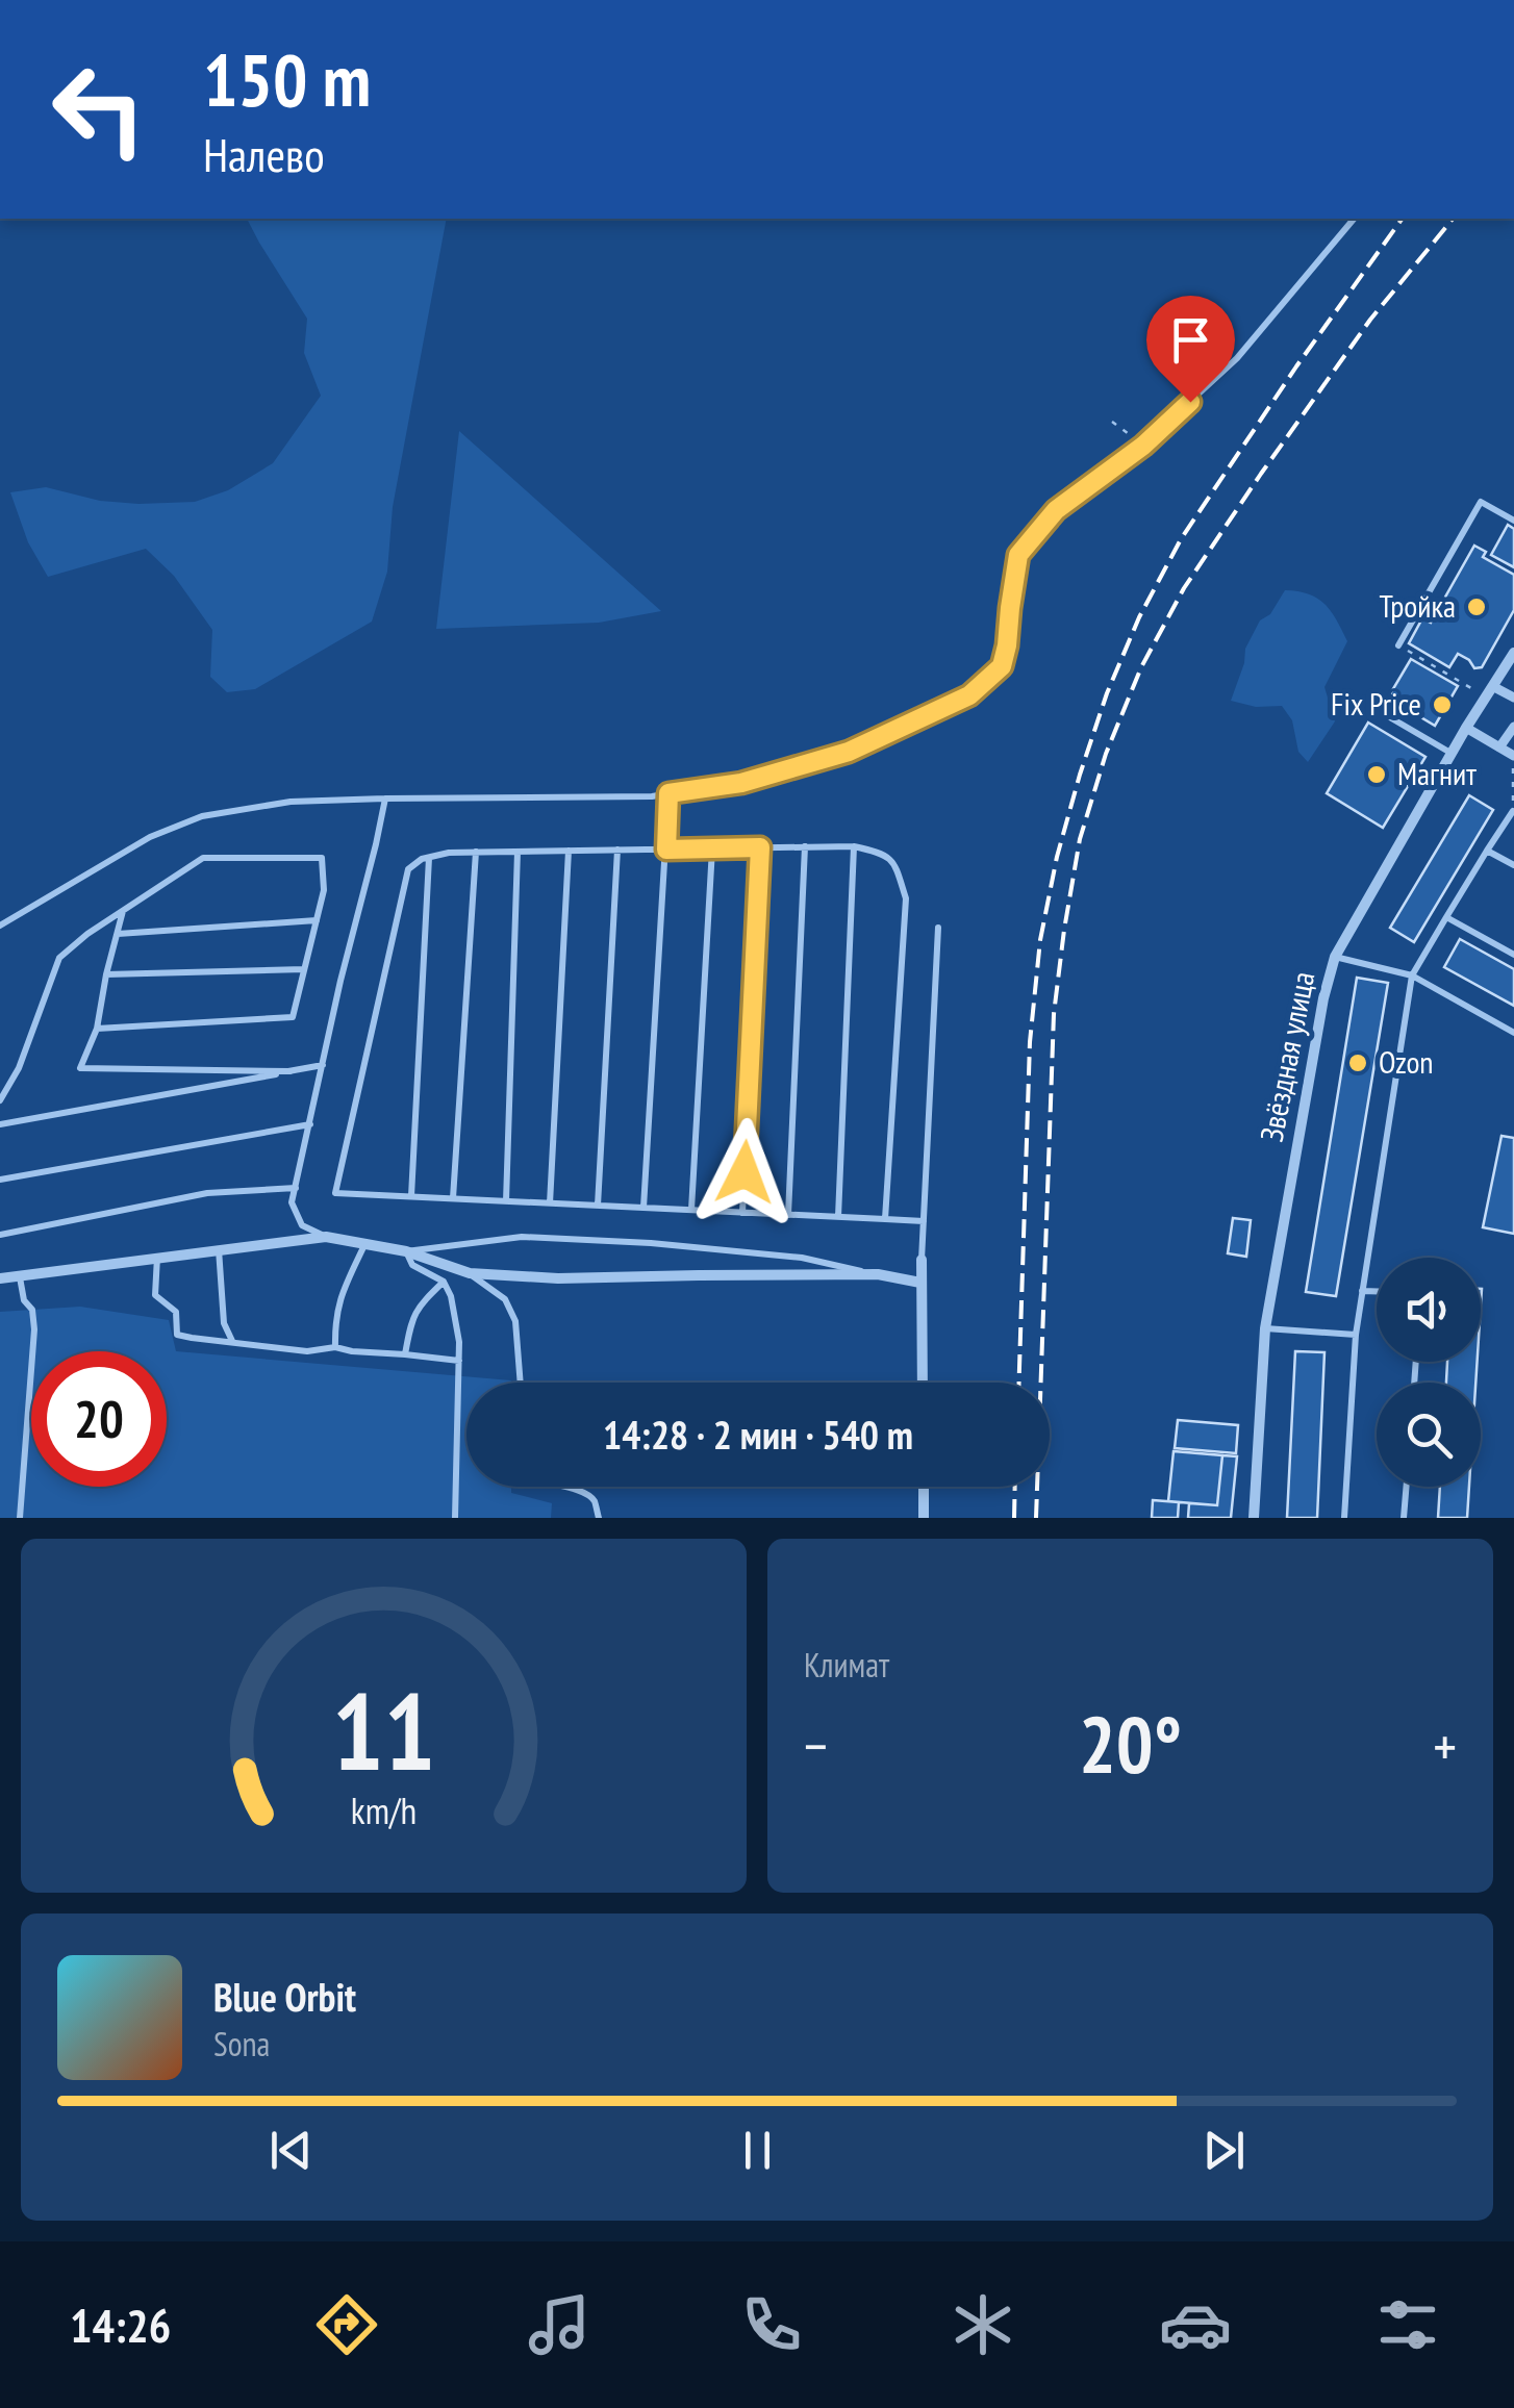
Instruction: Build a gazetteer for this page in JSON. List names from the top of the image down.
{
  "streets": {
    "street": ["Звёздная улица"]
  },
  "places": [
    "Тройка",
    "Fix Price",
    "Магнит",
    "Ozon"
  ],
  "page": {
    "turn": ["150 m", "Налево"],
    "limit": "20",
    "trip": "14:28 · 2 мин · 540 m",
    "tile": "Климат",
    "heat": ["−", "20°", "+"],
    "song": ["Blue Orbit", "Sona"],
    "tabs": "14:26",
    "gauge": ["11", "km/h"]
  }
}
